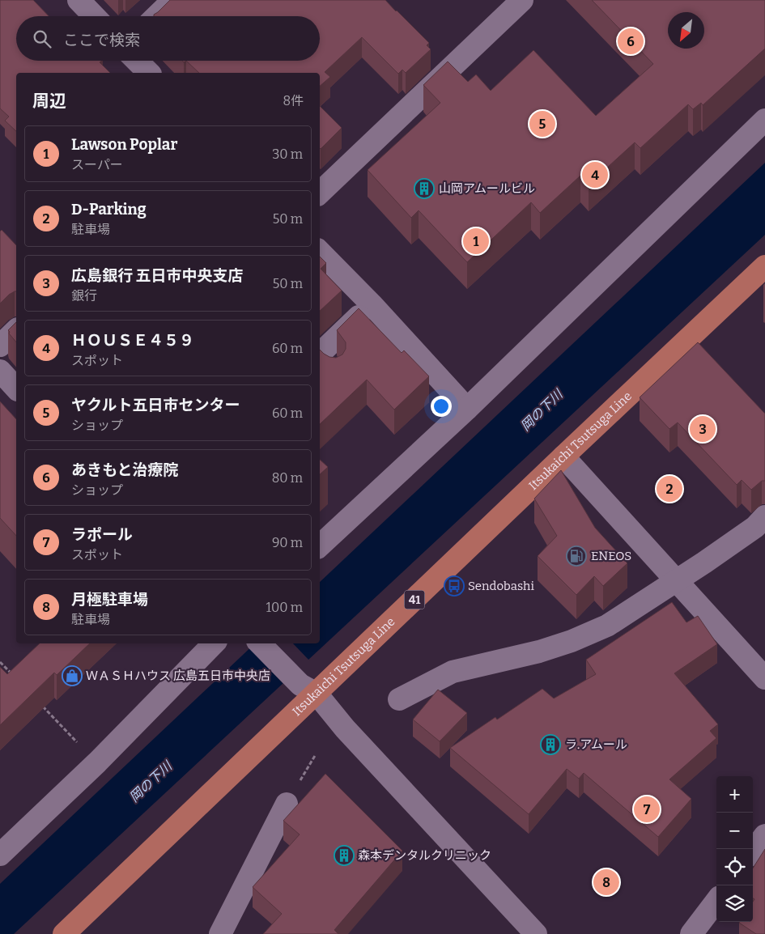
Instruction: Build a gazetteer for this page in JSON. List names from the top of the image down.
{
  "streets": {
    "main road": ["Itsukaichi Tsutsuga Line", "41"]
  },
  "water": ["岡の下川"],
  "places": {
    "building": ["山岡アムールビル", "ラ.アムール", "森本デンタルクリニック"],
    "fuel station": ["ENEOS"],
    "bus stop": ["Sendobashi"],
    "shop": ["ＷＡＳＨハウス 広島五日市中央店"]
  },
  "north": "bottom left",
  "page": {
    "search": "ここで検索",
    "pins": [
      "6",
      "5",
      "4",
      "1",
      "3",
      "2",
      "7",
      "8"
    ],
    "heading": ["周辺", "8件"],
    "list": [
      {
        "mark": "1",
        "name": "Lawson Poplar",
        "note": "スーパー",
        "value": "30 m"
      },
      {
        "mark": "2",
        "name": "D-Parking",
        "note": "駐車場",
        "value": "50 m"
      },
      {
        "mark": "3",
        "name": "広島銀行 五日市中央支店",
        "note": "銀行",
        "value": "50 m"
      },
      {
        "mark": "4",
        "name": "ＨＯＵＳＥ４５９",
        "note": "スポット",
        "value": "60 m"
      },
      {
        "mark": "5",
        "name": "ヤクルト五日市センター",
        "note": "ショップ",
        "value": "60 m"
      },
      {
        "mark": "6",
        "name": "あきもと治療院",
        "note": "ショップ",
        "value": "80 m"
      },
      {
        "mark": "7",
        "name": "ラポール",
        "note": "スポット",
        "value": "90 m"
      },
      {
        "mark": "8",
        "name": "月極駐車場",
        "note": "駐車場",
        "value": "100 m"
      }
    ],
    "map_buttons": ["+", "−"]
  }
}
